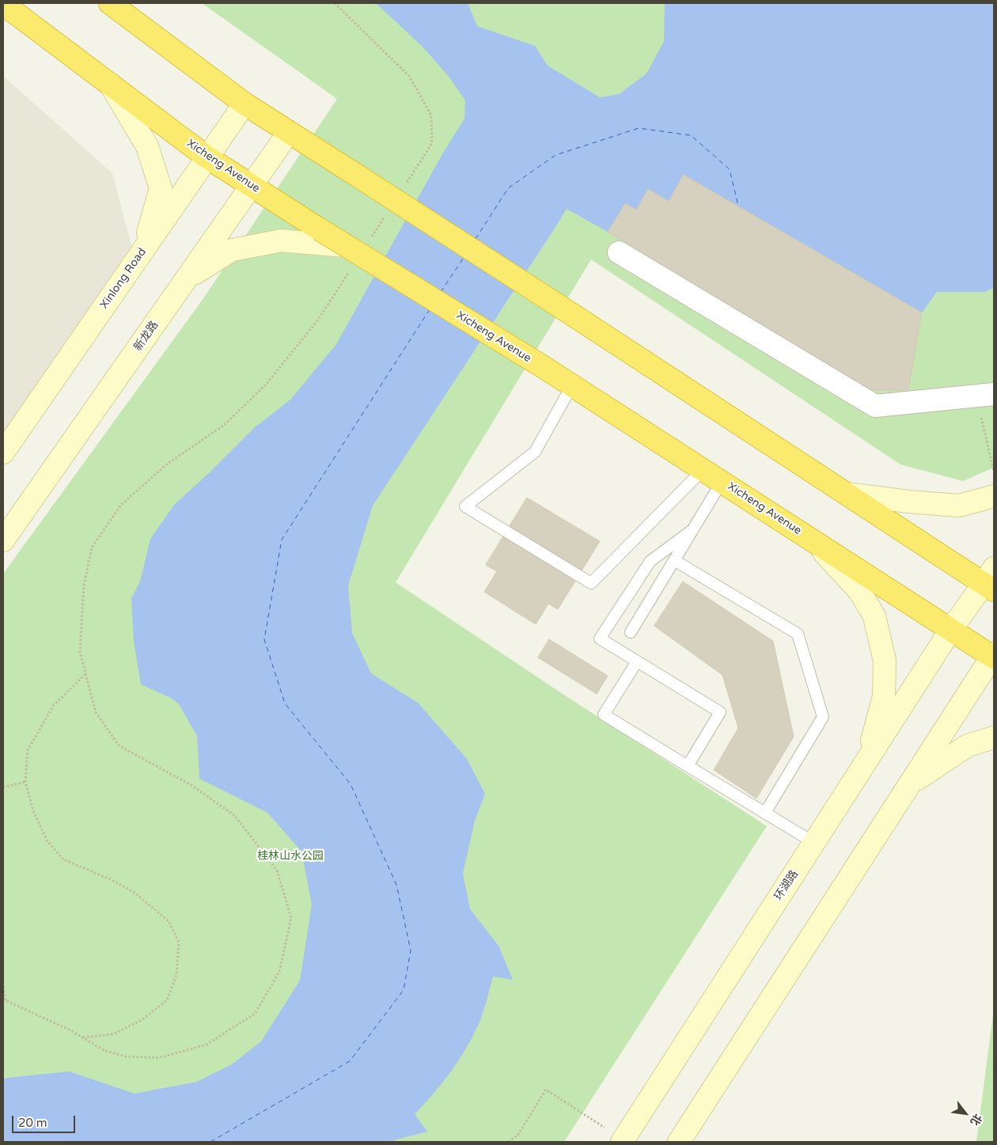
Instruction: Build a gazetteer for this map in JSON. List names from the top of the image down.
{
  "streets": {
    "highway": ["Xicheng Avenue"],
    "main road": ["Xinlong Road", "新龙路", "环湖路"]
  },
  "crossings": [
    ["Xicheng Avenue", "Xinlong Road"],
    ["Xicheng Avenue", "新龙路"],
    ["Xicheng Avenue", "环湖路"]
  ],
  "parks": ["桂林山水公园"],
  "scale_bar": "20 m",
  "north": "bottom right"
}
